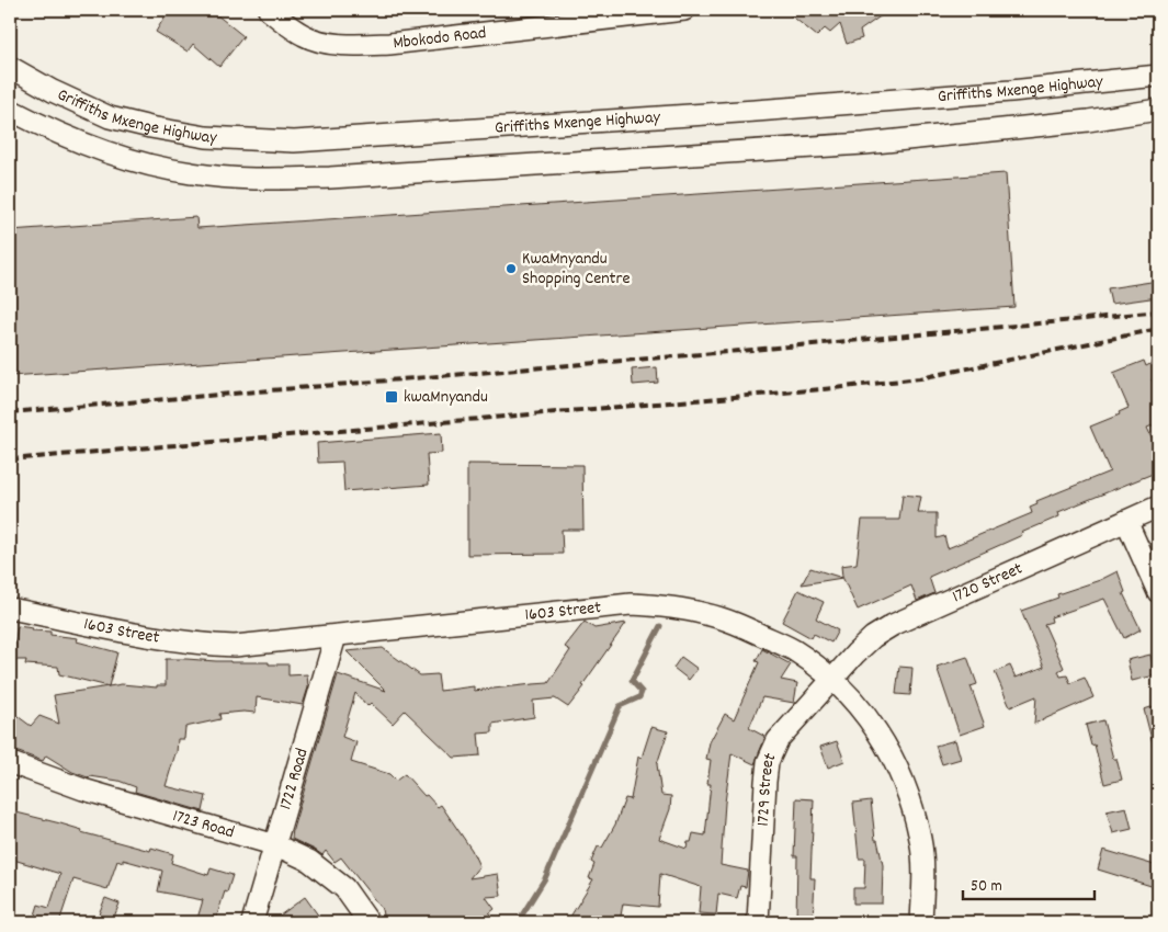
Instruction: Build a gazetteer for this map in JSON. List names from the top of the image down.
{
  "streets": {
    "street": [
      "Mbokodo Road",
      "Griffiths Mxenge Highway",
      "1720 Street",
      "1603 Street",
      "1722 Road",
      "1729 Street",
      "1723 Road"
    ]
  },
  "crossings": [
    ["1720 Street", "1603 Street"],
    ["1720 Street", "1729 Street"],
    ["1603 Street", "1722 Road"],
    ["1603 Street", "1729 Street"],
    ["1722 Road", "1723 Road"]
  ],
  "places": {
    "other": ["KwaMnyandu Shopping Centre"],
    "transit": ["kwaMnyandu"]
  },
  "scale_bar": "50 m"
}
